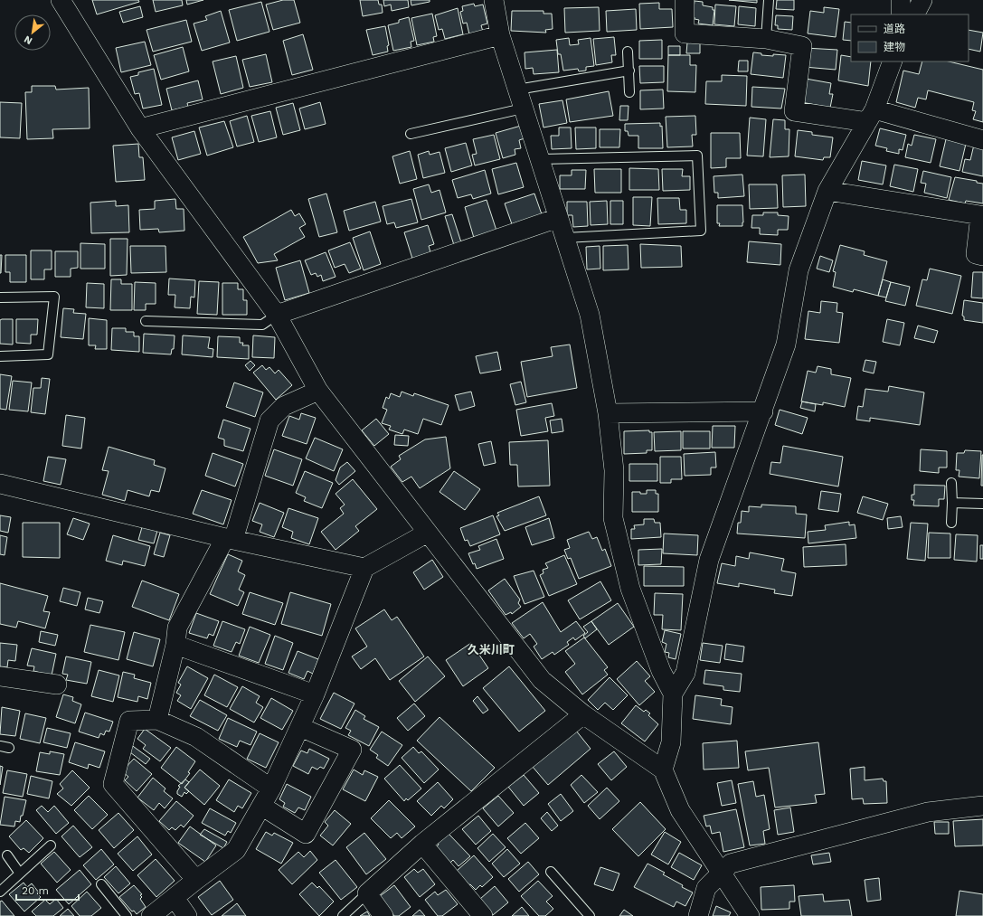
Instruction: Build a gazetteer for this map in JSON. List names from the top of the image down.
{
  "districts": ["久米川町"],
  "legend": ["道路", "建物"],
  "scale_bar": "20 m",
  "north": "bottom left"
}
